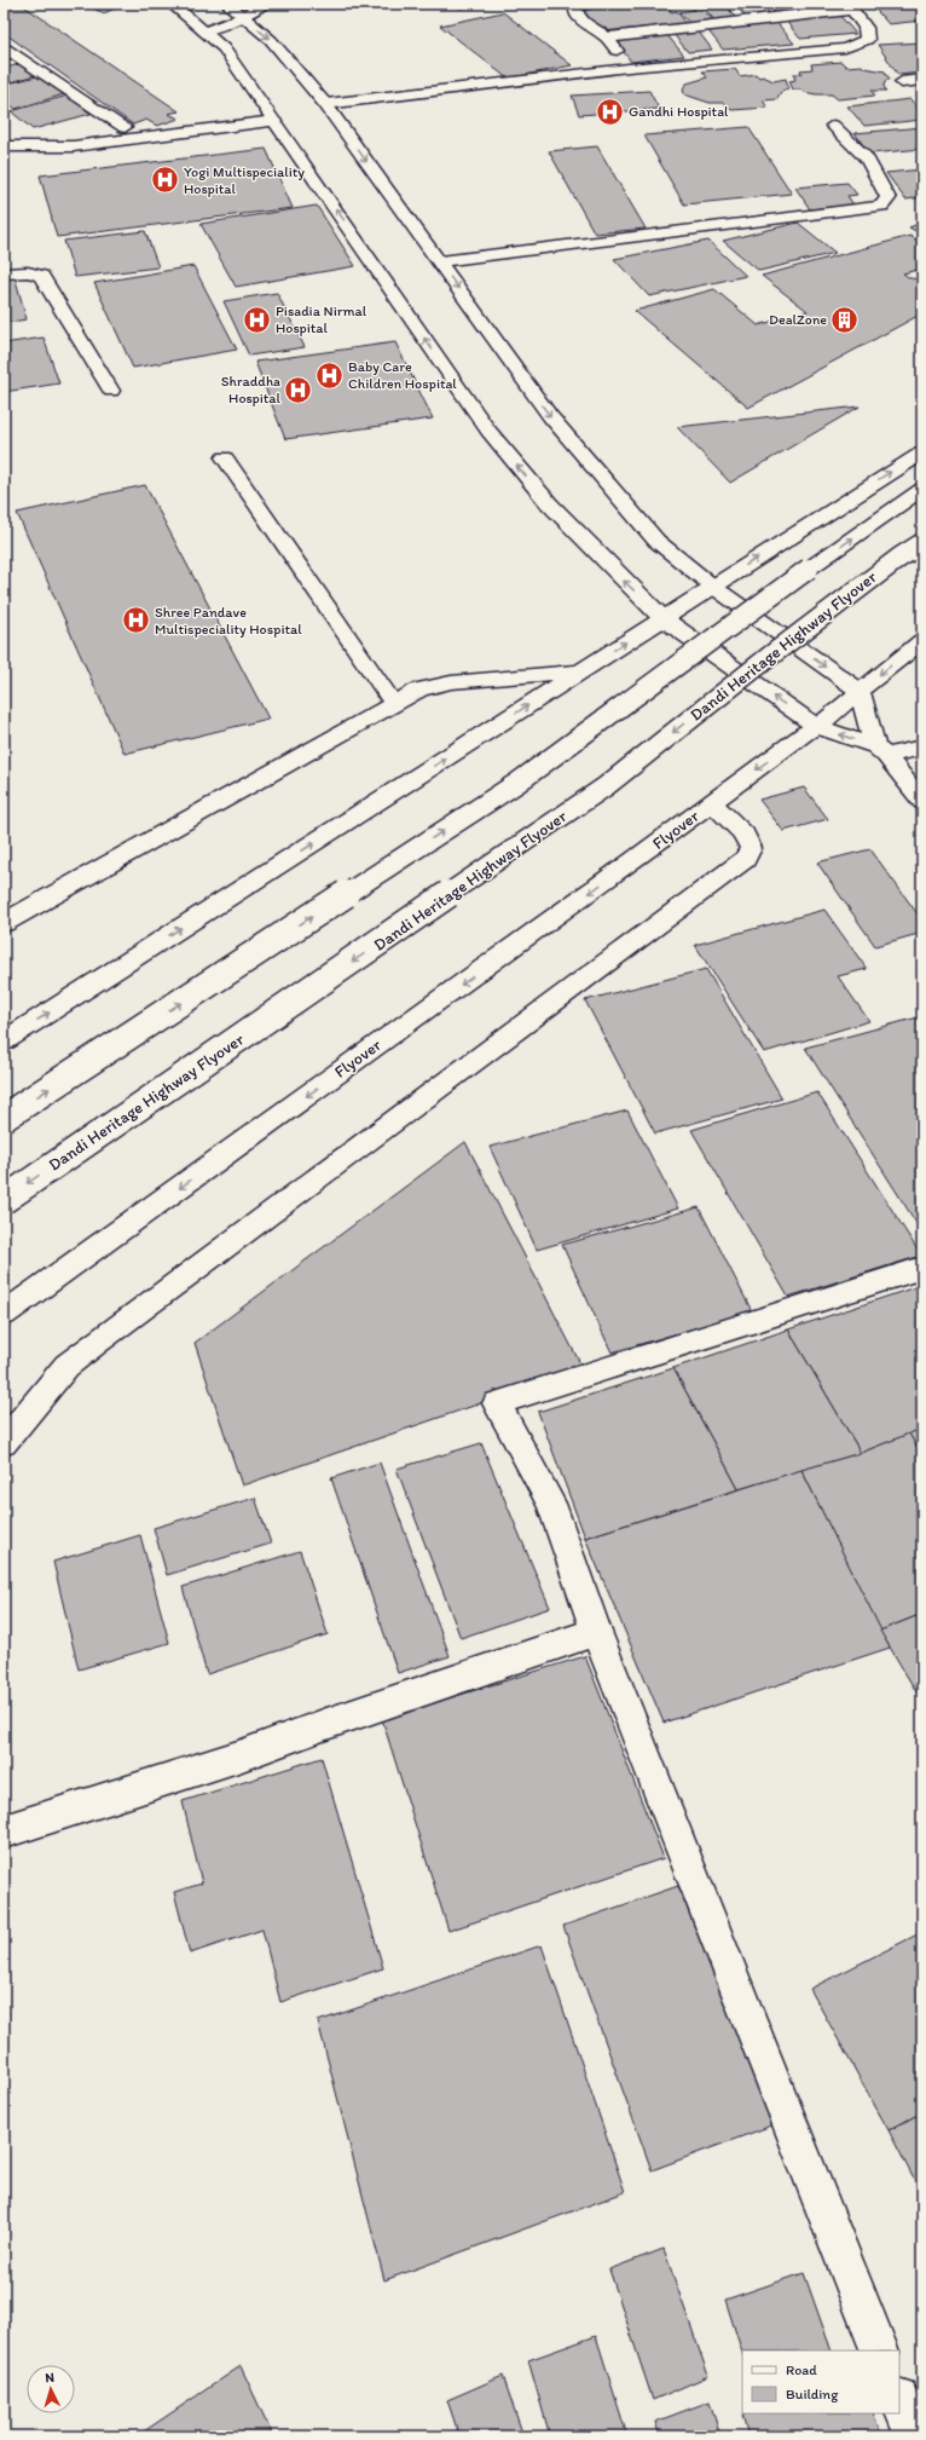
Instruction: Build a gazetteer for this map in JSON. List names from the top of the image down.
{
  "streets": {
    "main road": ["Dandi Heritage Highway Flyover", "Flyover"]
  },
  "places": {
    "hospital": [
      "Gandhi Hospital",
      "Yogi Multispeciality Hospital",
      "Pisadia Nirmal Hospital",
      "Baby Care Children Hospital",
      "Shraddha Hospital",
      "Shree Pandave Multispeciality Hospital"
    ],
    "building": ["DealZone"]
  },
  "legend": ["Road", "Building"],
  "north": "top"
}
